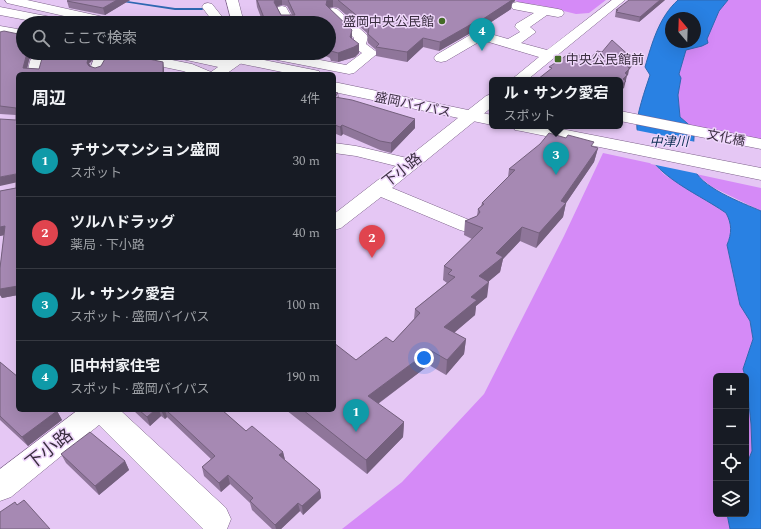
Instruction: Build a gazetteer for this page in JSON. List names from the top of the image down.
{
  "streets": {
    "main road": ["盛岡バイパス", "文化橋", "下小路"]
  },
  "crossings": [
    ["盛岡バイパス", "下小路"]
  ],
  "water": ["中津川"],
  "places": {
    "other": ["盛岡中央公民館"],
    "transit": ["中央公民館前"]
  },
  "north": "top",
  "page": {
    "search": "ここで検索",
    "pins": [
      "4",
      "3",
      "2",
      "1"
    ],
    "heading": ["周辺", "4件"],
    "popup": ["ル・サンク愛宕", "スポット"],
    "list": [
      {
        "mark": "1",
        "name": "チサンマンション盛岡",
        "note": "スポット",
        "value": "30 m"
      },
      {
        "mark": "2",
        "name": "ツルハドラッグ",
        "note": "薬局 · 下小路",
        "value": "40 m"
      },
      {
        "mark": "3",
        "name": "ル・サンク愛宕",
        "note": "スポット · 盛岡バイパス",
        "value": "100 m"
      },
      {
        "mark": "4",
        "name": "旧中村家住宅",
        "note": "スポット · 盛岡バイパス",
        "value": "190 m"
      }
    ],
    "map_buttons": ["+", "−"]
  }
}
